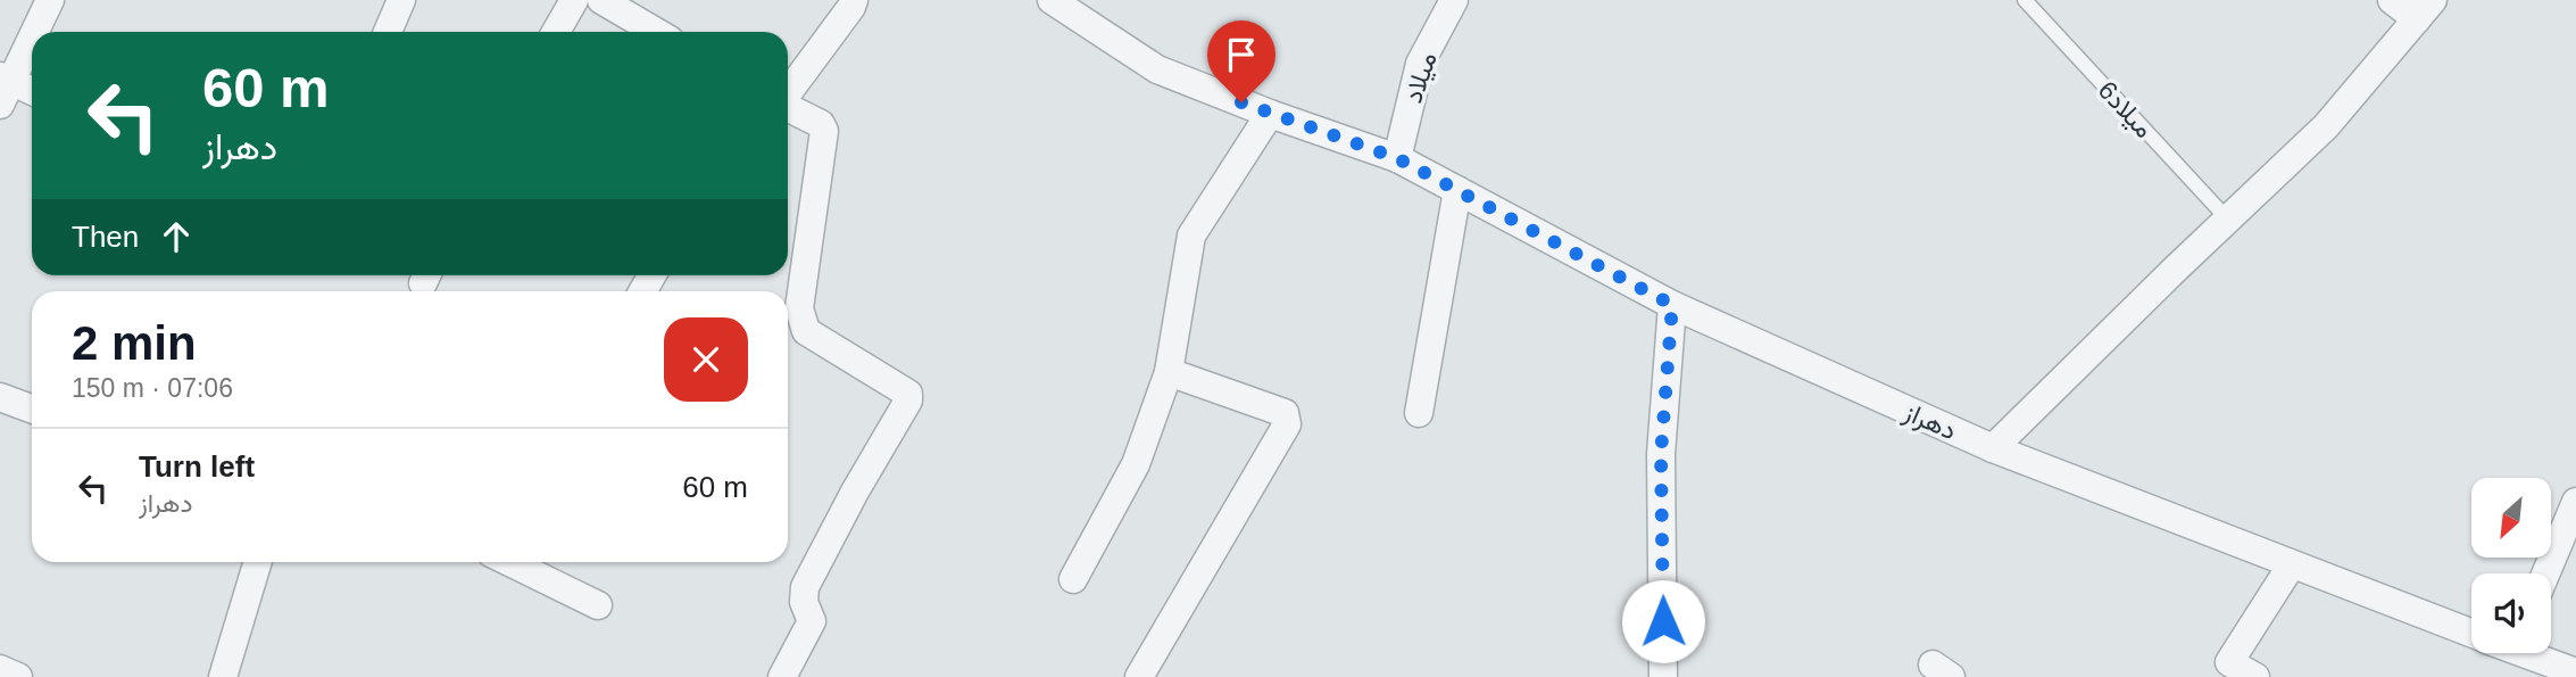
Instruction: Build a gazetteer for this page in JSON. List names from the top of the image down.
{
  "streets": {
    "street": ["میلاد", "دهراز"],
    "lane": ["میلاد6"]
  },
  "crossings": [
    ["میلاد", "دهراز"]
  ],
  "north": "bottom left",
  "page": {
    "turn": ["60 m", "دهراز"],
    "then": "Then",
    "heading": ["2 min", "150 m · 07:06"],
    "list": [
      {
        "name": "Turn left",
        "note": "دهراز",
        "value": "60 m"
      }
    ]
  }
}
